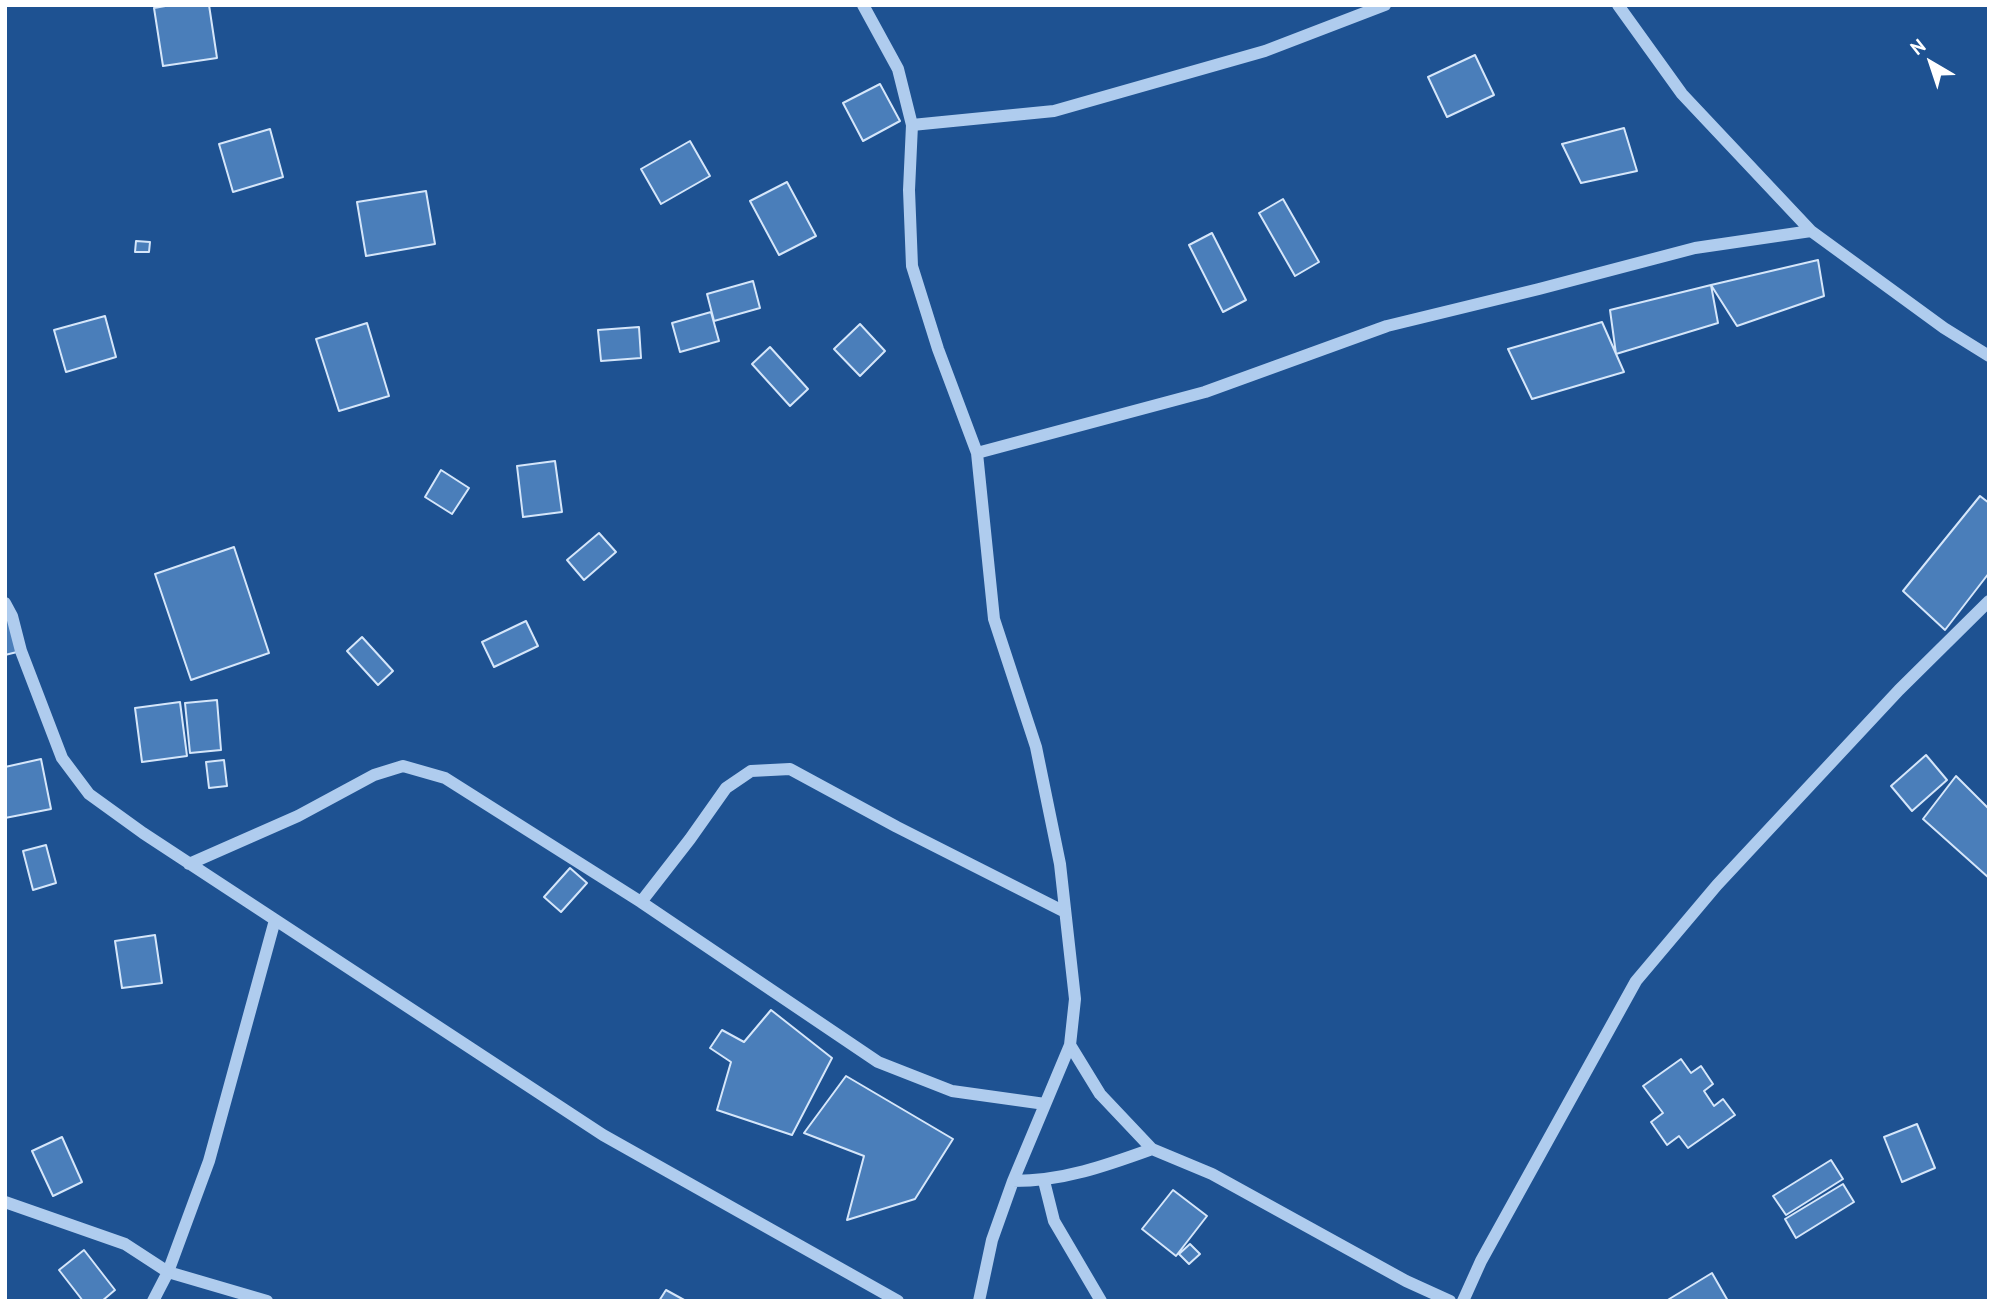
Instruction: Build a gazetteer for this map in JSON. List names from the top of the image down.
{
  "north": "top left"
}
